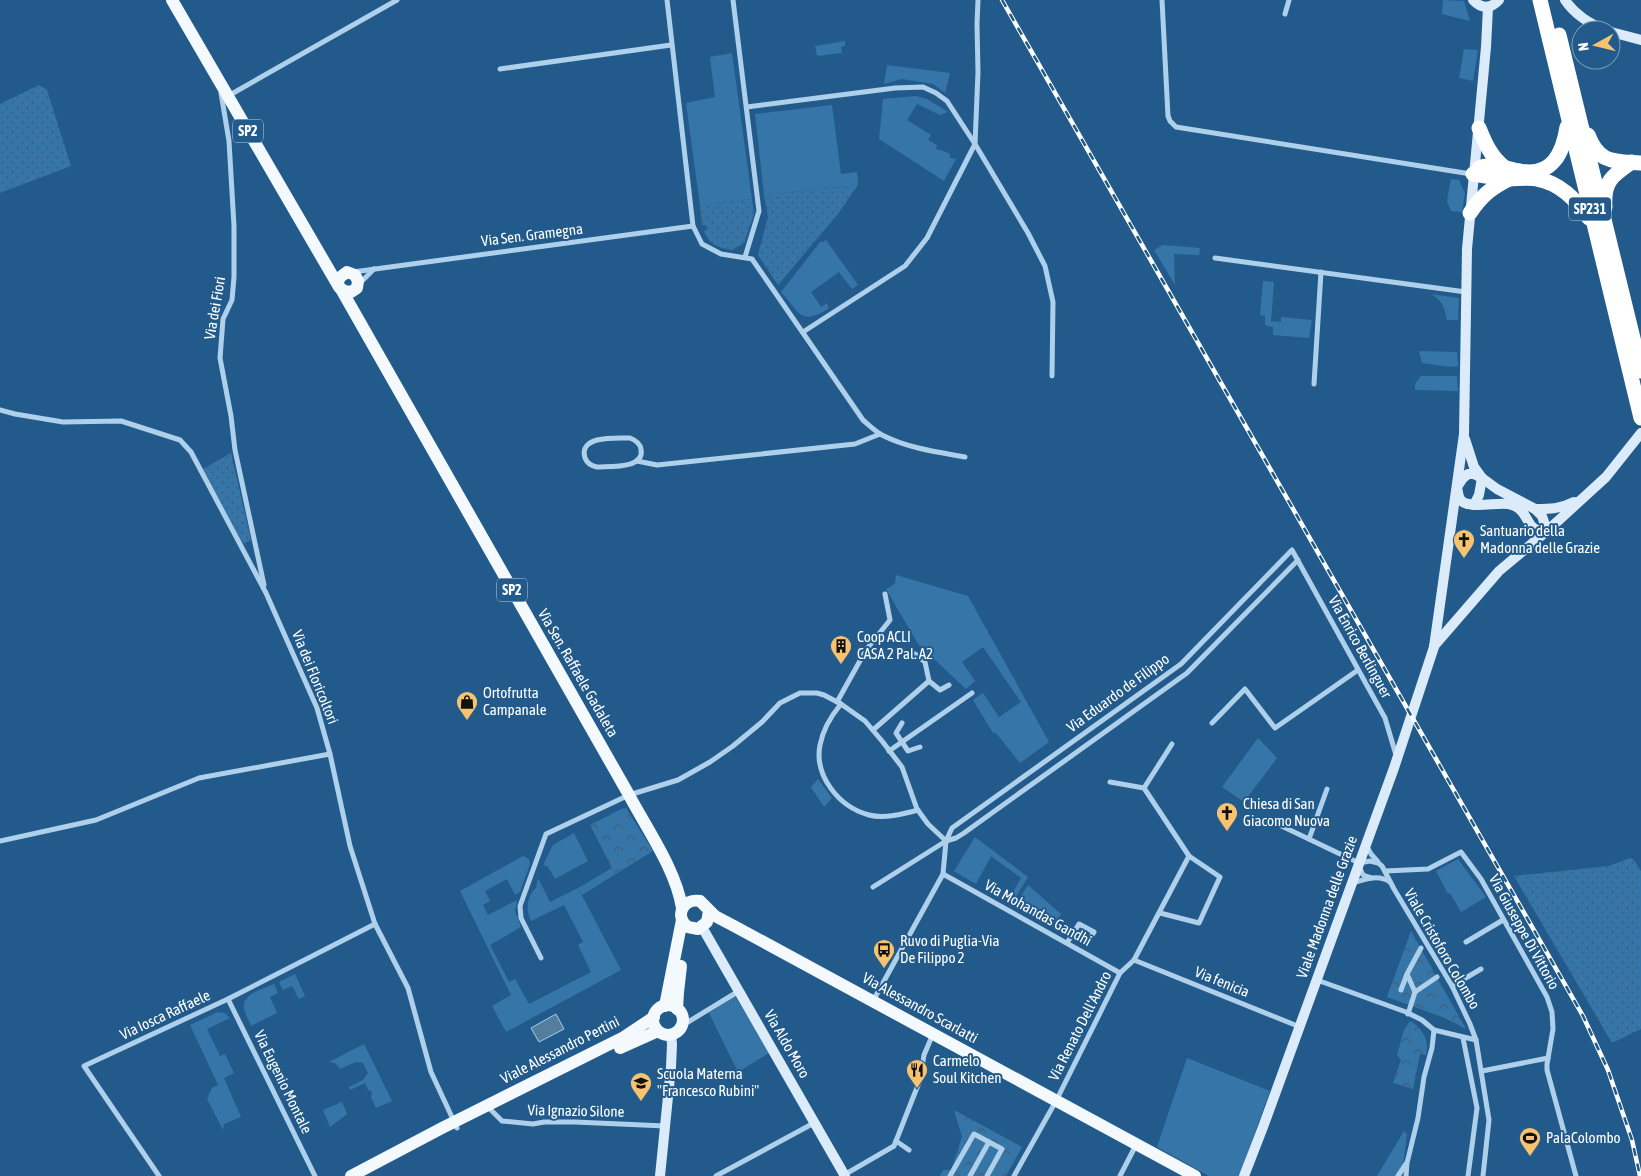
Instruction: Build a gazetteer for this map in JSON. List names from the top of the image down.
{
  "streets": {
    "highway": ["SP231"],
    "main road": [
      "SP2",
      "Via Sen. Raffaele Gadaleta",
      "Via Alessandro Scarlatti",
      "Viale Alessandro Pertini"
    ],
    "street": [
      "Via Sen. Gramegna",
      "Via dei Fiori",
      "Via Enrico Berlinguer",
      "Via dei Floricoltori",
      "Via Eduardo de Filippo",
      "Viale Madonna delle Grazie",
      "Via Mohandas Gandhi",
      "Via Giuseppe Di Vittorio",
      "Viale Cristoforo Colombo",
      "Via fenicia",
      "Via Iosca Raffaele",
      "Via Renato Dell'Andro",
      "Via Aldo Moro",
      "Via Eugenio Montale",
      "Via Ignazio Silone"
    ]
  },
  "crossings": [
    ["Via Sen. Gramegna", "Via Sen. Raffaele Gadaleta"],
    ["Via dei Fiori", "Via Sen. Raffaele Gadaleta"],
    ["Via dei Fiori", "Via dei Floricoltori"],
    ["Via Enrico Berlinguer", "Via Eduardo de Filippo"],
    ["Via Enrico Berlinguer", "Viale Madonna delle Grazie"],
    ["Via Sen. Raffaele Gadaleta", "Via Alessandro Scarlatti"],
    ["Via Sen. Raffaele Gadaleta", "Via Aldo Moro"],
    ["Via dei Floricoltori", "Via Iosca Raffaele"],
    ["Viale Madonna delle Grazie", "Viale Cristoforo Colombo"],
    ["Viale Madonna delle Grazie", "Via fenicia"],
    ["Via Mohandas Gandhi", "Via Renato Dell'Andro"],
    ["Via Giuseppe Di Vittorio", "Viale Cristoforo Colombo"],
    ["Via fenicia", "Via Renato Dell'Andro"],
    ["Via Alessandro Scarlatti", "Via Renato Dell'Andro"],
    ["Via Alessandro Scarlatti", "Via Aldo Moro"],
    ["Via Iosca Raffaele", "Via Eugenio Montale"],
    ["Viale Alessandro Pertini", "Via Ignazio Silone"]
  ],
  "places": {
    "church": ["Santuario della Madonna delle Grazie", "Chiesa di San Giacomo Nuova"],
    "building": ["Coop ACLI CASA 2 Pal. A2"],
    "shop": ["Ortofrutta Campanale"],
    "bus stop": ["Ruvo di Puglia-Via De Filippo 2"],
    "restaurant": ["Carmelo Soul Kitchen"],
    "school or university": ["Scuola Materna \"Francesco Rubini\""],
    "sports": ["PalaColombo"]
  },
  "north": "left"
}
